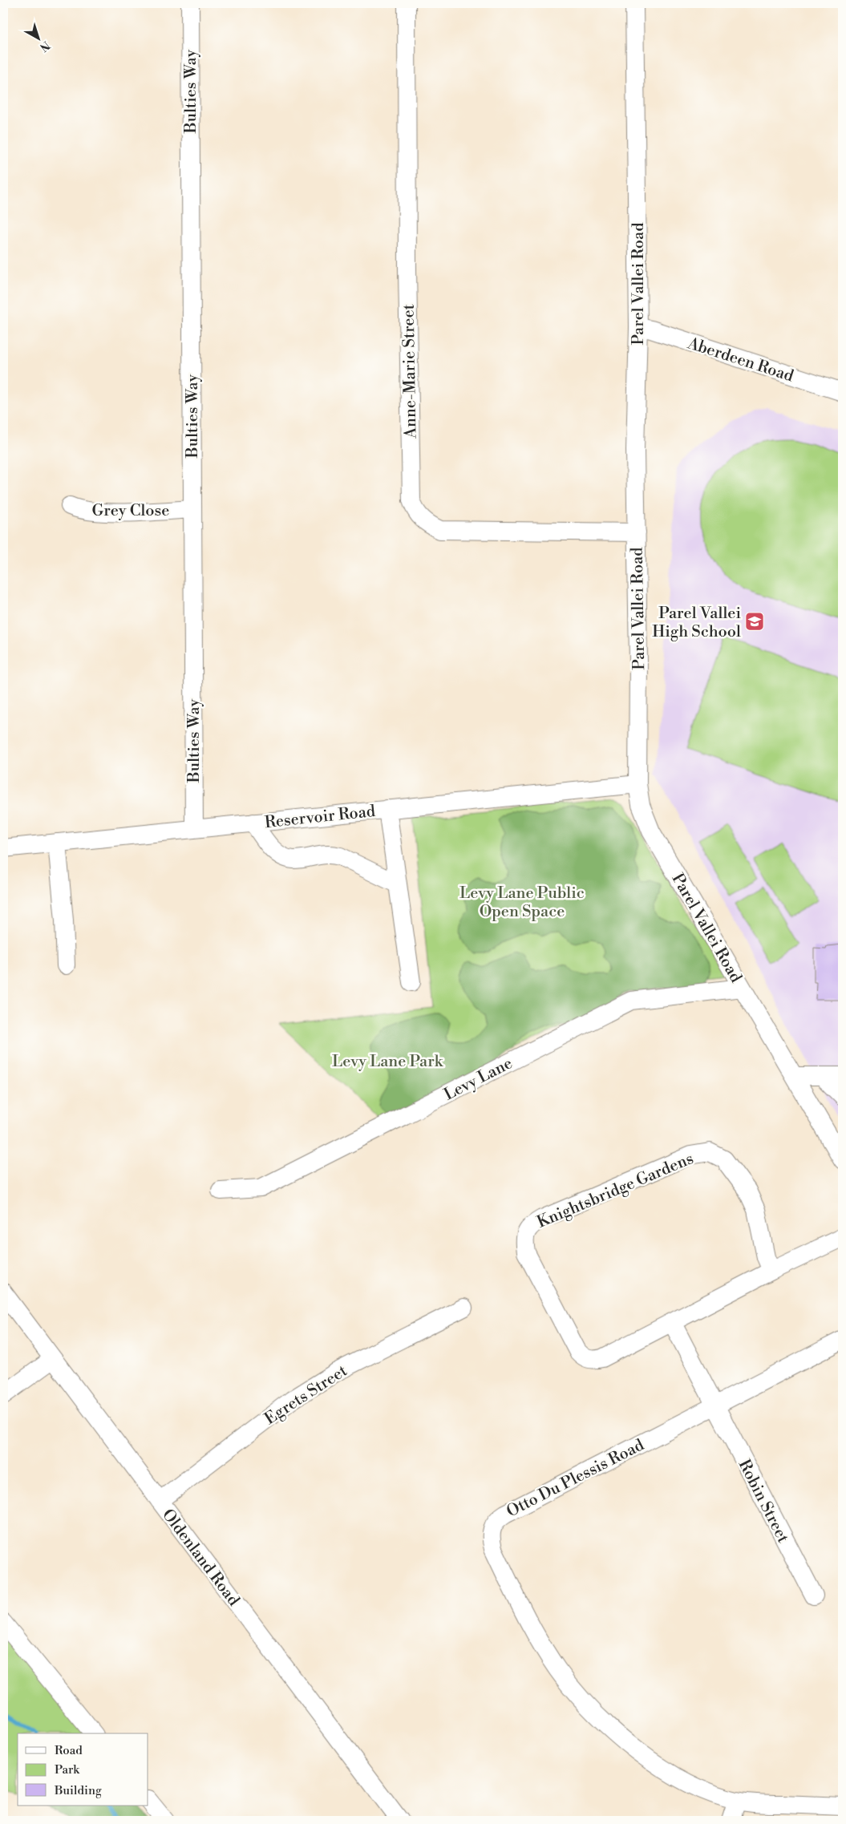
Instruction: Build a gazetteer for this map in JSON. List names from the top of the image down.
{
  "streets": {
    "street": [
      "Bulties Way",
      "Parel Vallei Road",
      "Aberdeen Road",
      "Anne-Marie Street",
      "Grey Close",
      "Reservoir Road",
      "Levy Lane",
      "Knightsbridge Gardens",
      "Egrets Street",
      "Otto Du Plessis Road",
      "Robin Street",
      "Oldenland Road"
    ]
  },
  "crossings": [
    ["Bulties Way", "Grey Close"],
    ["Bulties Way", "Reservoir Road"],
    ["Parel Vallei Road", "Aberdeen Road"],
    ["Parel Vallei Road", "Anne-Marie Street"],
    ["Parel Vallei Road", "Reservoir Road"],
    ["Parel Vallei Road", "Levy Lane"],
    ["Egrets Street", "Oldenland Road"],
    ["Otto Du Plessis Road", "Robin Street"]
  ],
  "parks": ["Levy Lane Public Open Space", "Levy Lane Park"],
  "places": {
    "school or university": ["Parel Vallei High School"]
  },
  "legend": ["Road", "Park", "Building"],
  "north": "bottom right"
}
